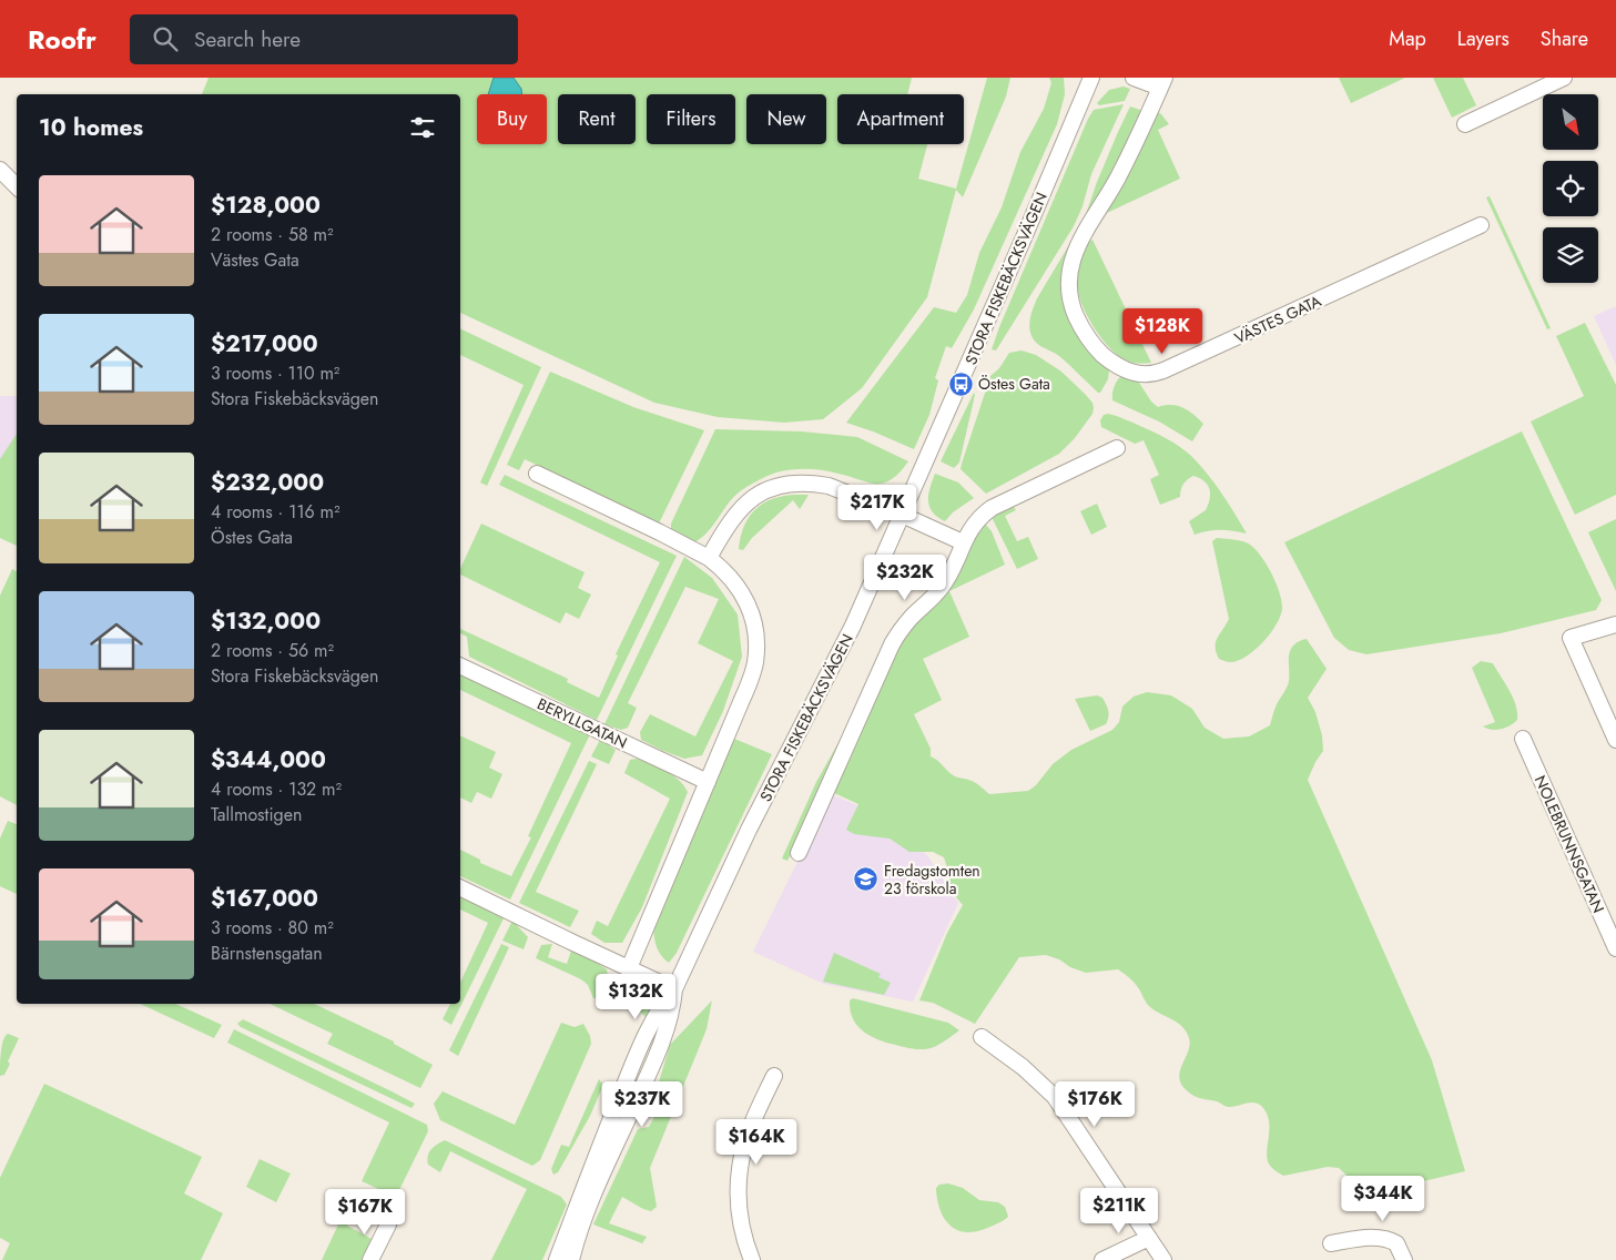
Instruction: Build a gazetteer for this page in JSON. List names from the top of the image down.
{
  "streets": {
    "street": [
      "STORA FISKEBÄCKSVÄGEN",
      "VÄSTES GATA",
      "BERYLLGATAN",
      "NOLEBRUNNSGATAN"
    ]
  },
  "places": {
    "bus stop": ["Östes Gata"],
    "school or university": ["Fredagstomten 23 förskola"]
  },
  "north": "bottom right",
  "page": {
    "header": "Roofr",
    "search": "Search here",
    "nav": ["Map", "Layers", "Share"],
    "chip": [
      "Buy",
      "Rent",
      "Filters",
      "New",
      "Apartment"
    ],
    "heading": "10 homes",
    "list": [
      {
        "name": "$128,000",
        "note": "2 rooms · 58 m² · Västes Gata"
      },
      {
        "name": "$217,000",
        "note": "3 rooms · 110 m² · Stora Fiskebäcksvägen"
      },
      {
        "name": "$232,000",
        "note": "4 rooms · 116 m² · Östes Gata"
      },
      {
        "name": "$132,000",
        "note": "2 rooms · 56 m² · Stora Fiskebäcksvägen"
      },
      {
        "name": "$344,000",
        "note": "4 rooms · 132 m² · Tallmostigen"
      },
      {
        "name": "$167,000",
        "note": "3 rooms · 80 m² · Bärnstensgatan"
      }
    ],
    "price": [
      "$128K",
      "$217K",
      "$232K",
      "$132K",
      "$237K",
      "$176K",
      "$164K",
      "$344K",
      "$211K",
      "$167K"
    ]
  }
}
